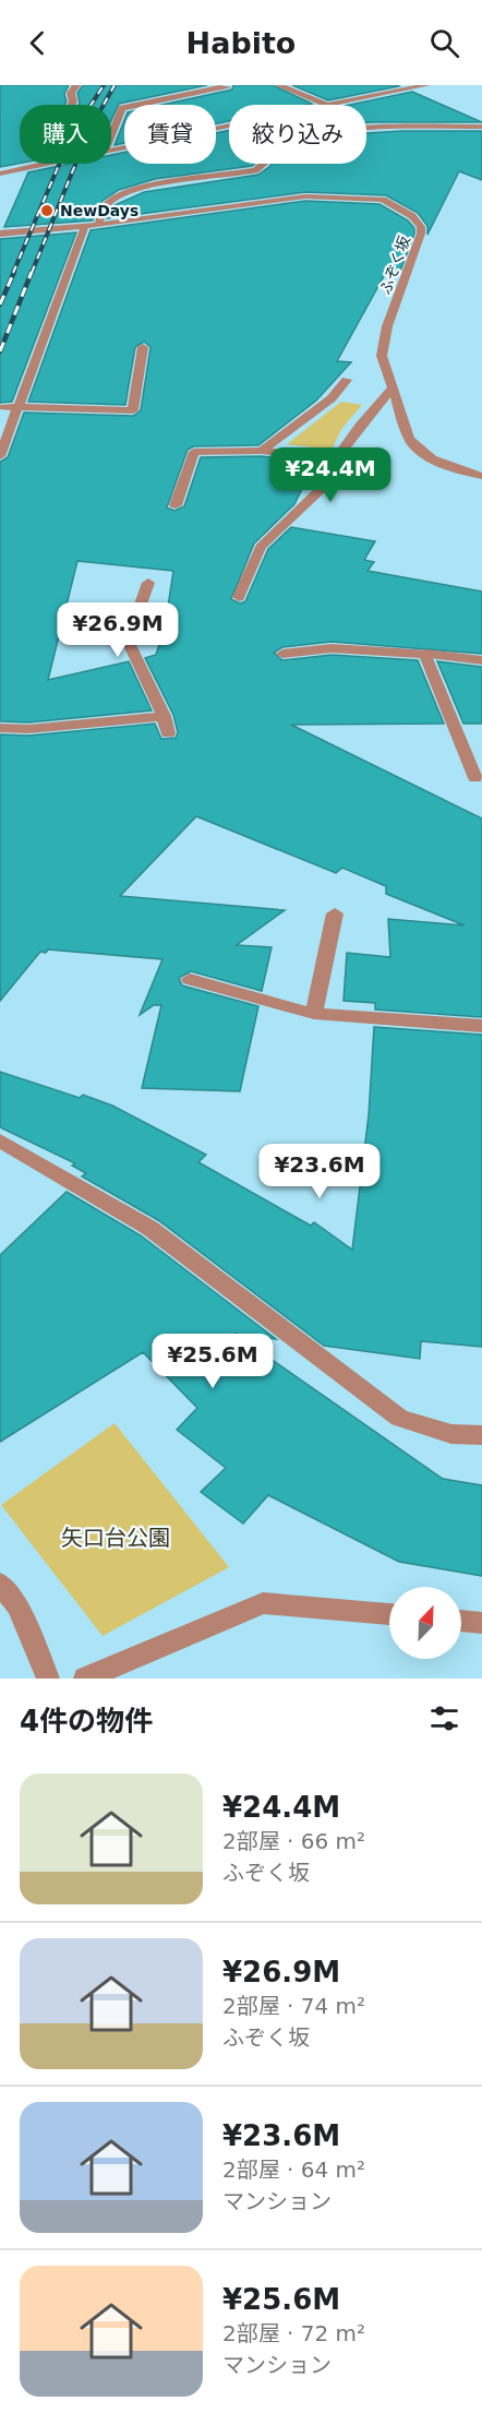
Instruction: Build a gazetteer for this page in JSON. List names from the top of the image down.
{
  "streets": {
    "street": ["ふぞく坂"]
  },
  "parks": ["矢口台公園"],
  "places": ["NewDays"],
  "north": "top right",
  "page": {
    "header": "Habito",
    "chip": ["購入", "賃貸", "絞り込み"],
    "price": [
      "¥24.4M",
      "¥26.9M",
      "¥23.6M",
      "¥25.6M"
    ],
    "heading": "4件の物件",
    "list": [
      {
        "name": "¥24.4M",
        "note": "2部屋 · 66 m² · ふぞく坂"
      },
      {
        "name": "¥26.9M",
        "note": "2部屋 · 74 m² · ふぞく坂"
      },
      {
        "name": "¥23.6M",
        "note": "2部屋 · 64 m² · マンション"
      },
      {
        "name": "¥25.6M",
        "note": "2部屋 · 72 m² · マンション"
      }
    ]
  }
}
